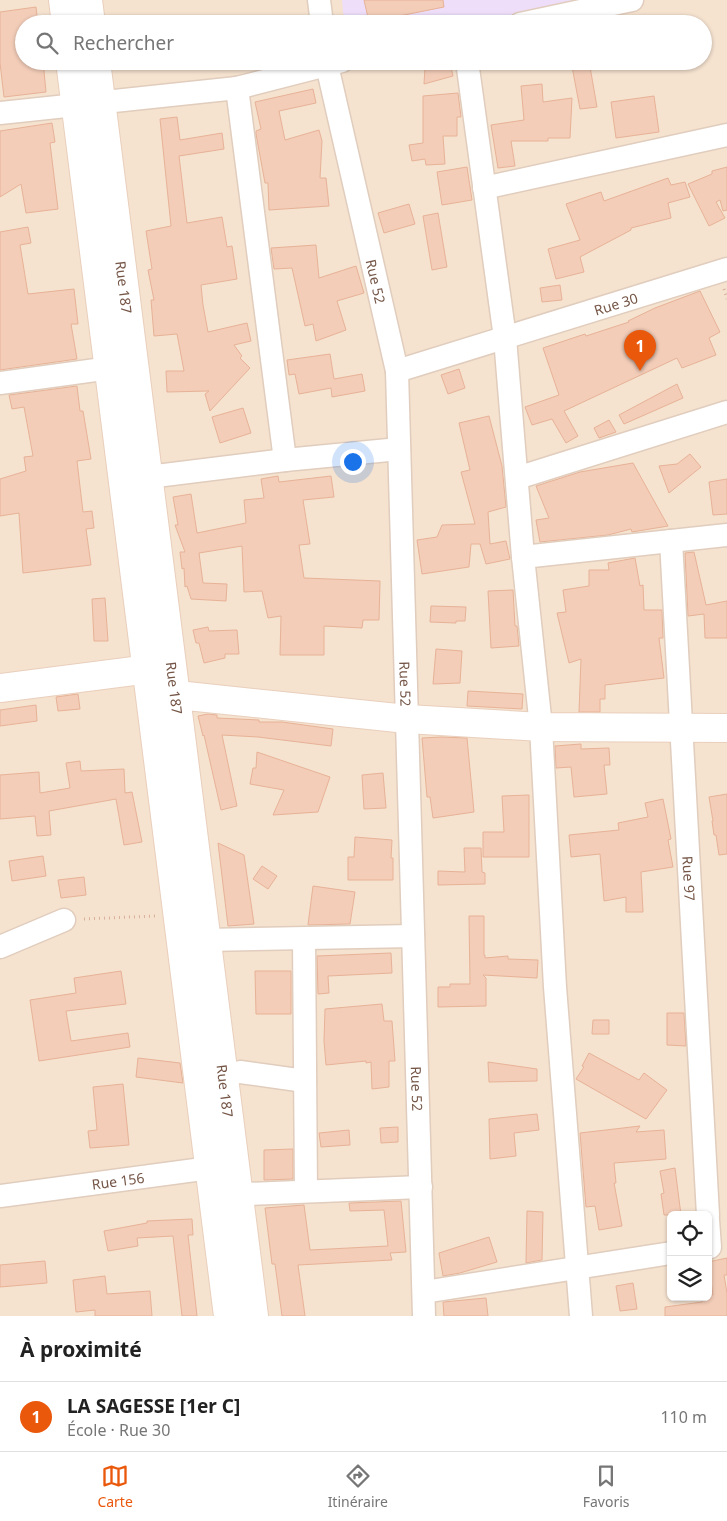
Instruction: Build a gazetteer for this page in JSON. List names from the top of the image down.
{
  "streets": {
    "street": [
      "Rue 52",
      "Rue 187",
      "Rue 30",
      "Rue 97",
      "Rue 156"
    ]
  },
  "crossings": [
    ["Rue 52", "Rue 30"],
    ["Rue 187", "Rue 156"]
  ],
  "page": {
    "search": "Rechercher",
    "pins": "1",
    "heading": "À proximité",
    "list": [
      {
        "mark": "1",
        "name": "LA SAGESSE [1er C]",
        "note": "École · Rue 30",
        "value": "110 m"
      }
    ],
    "nav": ["Carte", "Itinéraire", "Favoris"]
  }
}
